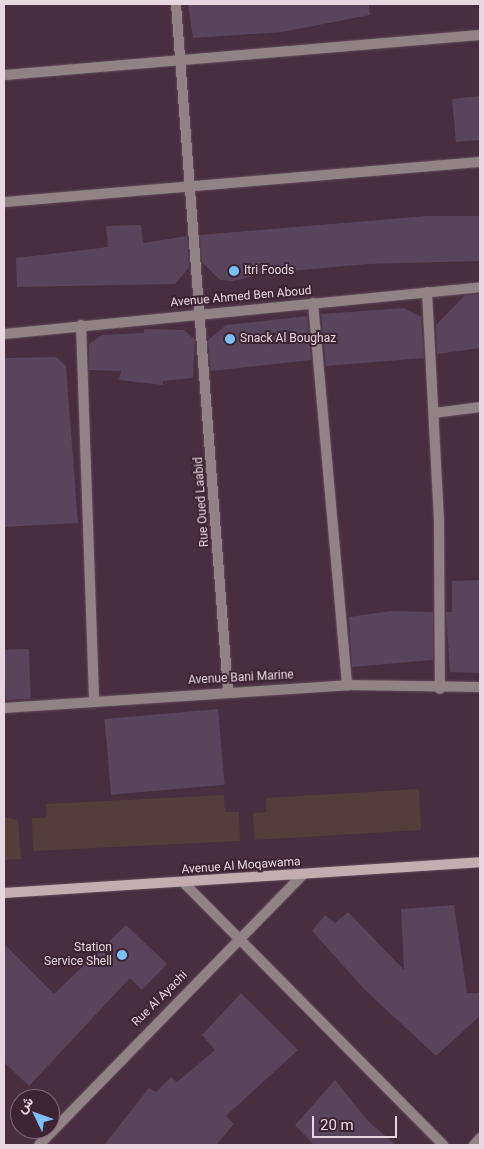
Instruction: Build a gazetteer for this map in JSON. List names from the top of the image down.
{
  "streets": {
    "street": [
      "Avenue Ahmed Ben Aboud",
      "Rue Oued Laabid",
      "Avenue Bani Marine",
      "Avenue Al Moqawama",
      "Rue Al Ayachi"
    ]
  },
  "crossings": [
    ["Avenue Ahmed Ben Aboud", "Rue Oued Laabid"],
    ["Rue Oued Laabid", "Avenue Bani Marine"],
    ["Avenue Al Moqawama", "Rue Al Ayachi"]
  ],
  "places": ["Itri Foods", "Snack Al Boughaz", "Station Service Shell"],
  "scale_bar": "20 m",
  "north": "top left"
}
